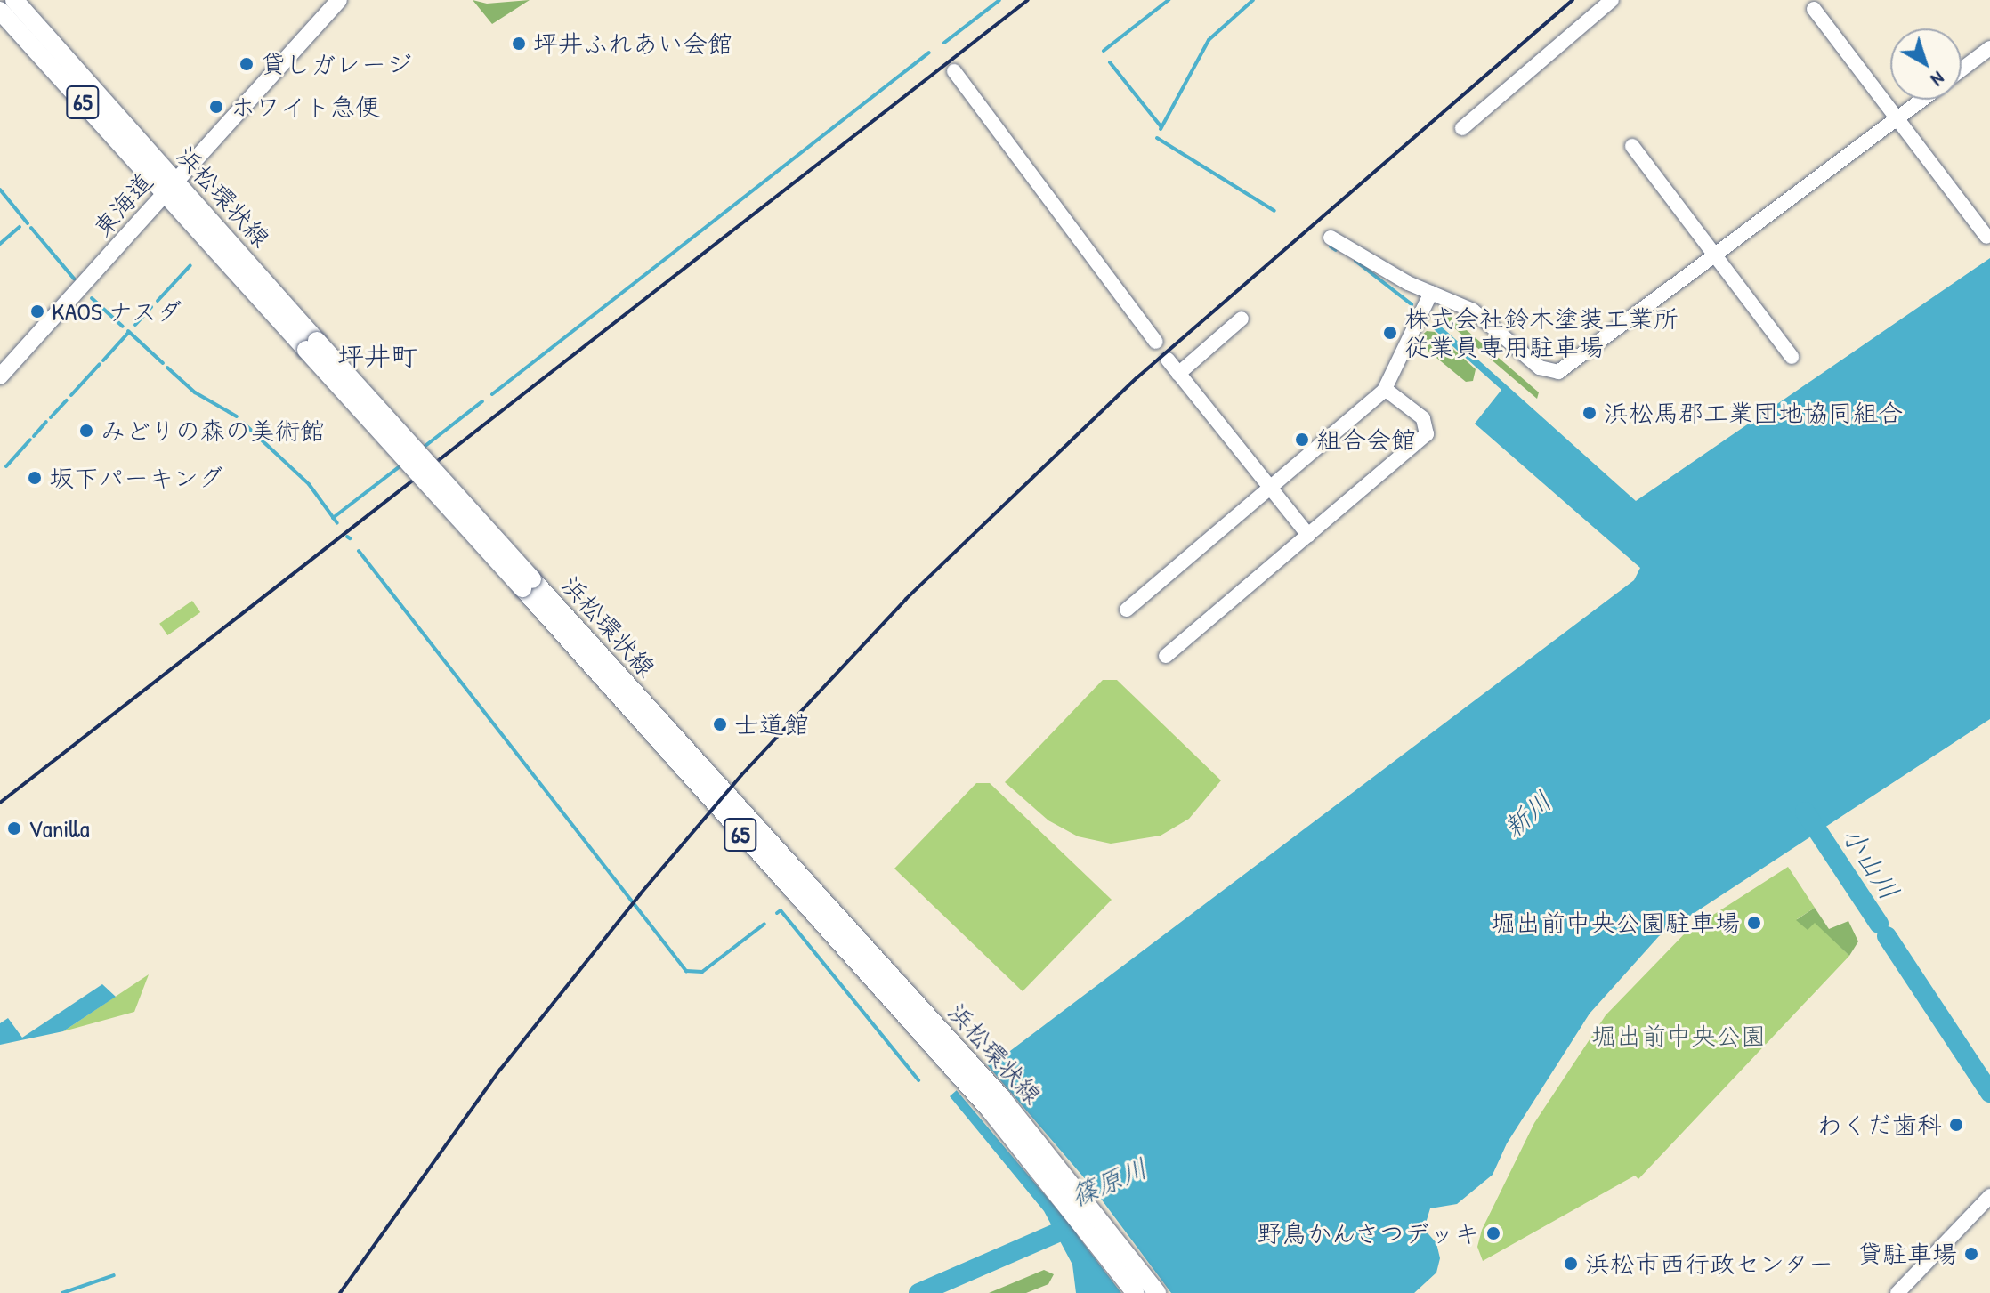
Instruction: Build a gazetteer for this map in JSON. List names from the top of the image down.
{
  "streets": {
    "main road": ["65", "浜松環状線", "東海道"]
  },
  "crossings": [
    ["浜松環状線", "東海道"]
  ],
  "districts": ["坪井町"],
  "water": ["新川", "小山川", "篠原川"],
  "parks": ["堀出前中央公園"],
  "places": [
    "坪井ふれあい会館",
    "貸しガレージ",
    "ホワイト急便",
    "KAOS ナスダ",
    "株式会社鈴木塗装工業所 従業員専用駐車場",
    "浜松馬郡工業団地協同組合",
    "みどりの森の美術館",
    "組合会館",
    "坂下パーキング",
    "士道館",
    "Vanilla",
    "堀出前中央公園駐車場",
    "わくだ歯科",
    "野鳥かんさつデッキ",
    "貸駐車場",
    "浜松市西行政センター"
  ],
  "north": "bottom right"
}
